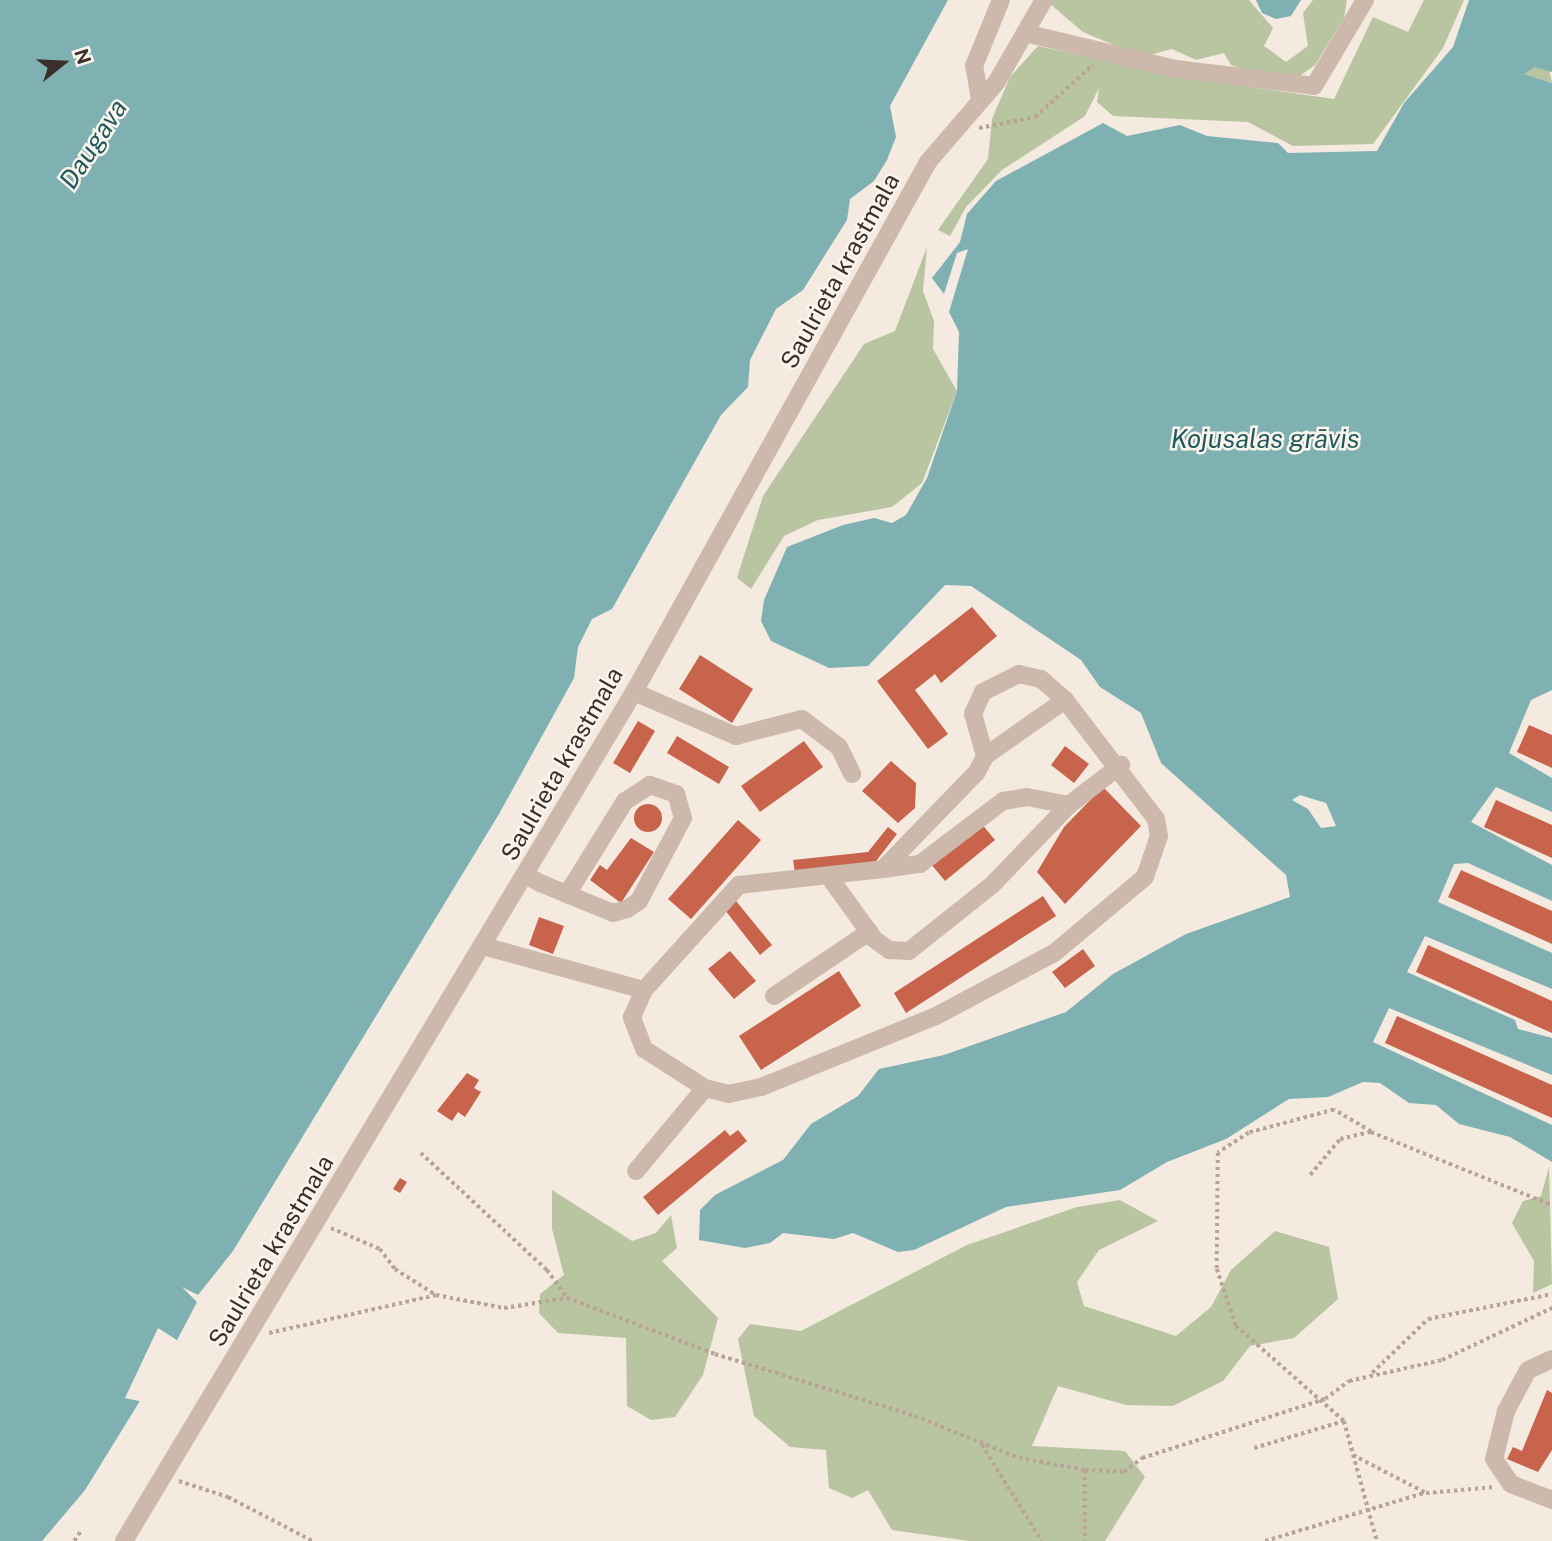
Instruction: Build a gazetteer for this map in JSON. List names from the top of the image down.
{
  "streets": {
    "street": ["Saulrieta krastmala"]
  },
  "water": ["Daugava", "Kojusalas grāvis"],
  "north": "right"
}
